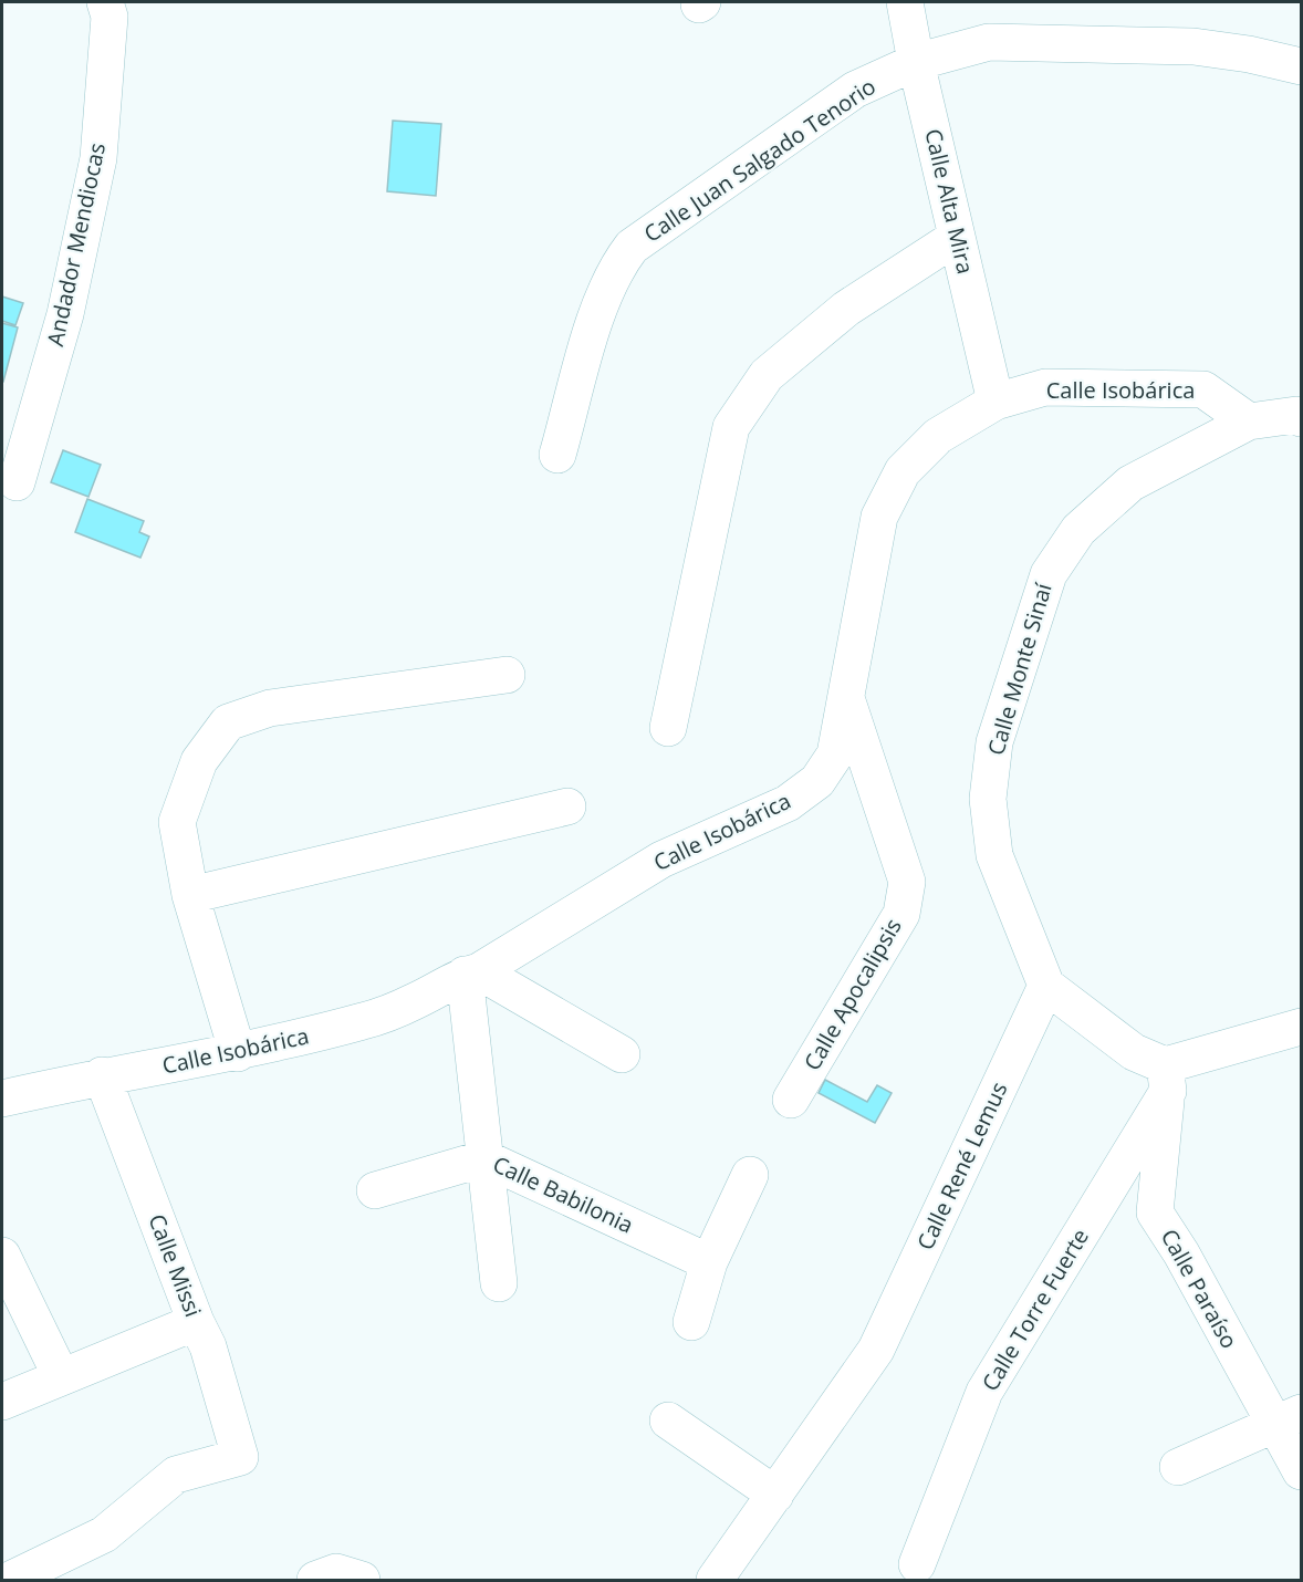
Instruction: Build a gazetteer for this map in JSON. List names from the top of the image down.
{
  "streets": {
    "street": [
      "Calle Juan Salgado Tenorio",
      "Calle Alta Mira",
      "Andador Mendiocas",
      "Calle Isobárica",
      "Calle Monte Sinaí",
      "Calle Apocalipsis",
      "Calle René Lemus",
      "Calle Babilonia",
      "Calle Missi",
      "Calle Paraíso",
      "Calle Torre Fuerte"
    ]
  },
  "crossings": [
    ["Calle Juan Salgado Tenorio", "Calle Alta Mira"],
    ["Calle Alta Mira", "Calle Isobárica"],
    ["Calle Isobárica", "Calle Monte Sinaí"],
    ["Calle Isobárica", "Calle Apocalipsis"],
    ["Calle Isobárica", "Calle Missi"],
    ["Calle Monte Sinaí", "Calle René Lemus"],
    ["Calle Paraíso", "Calle Torre Fuerte"]
  ]
}
